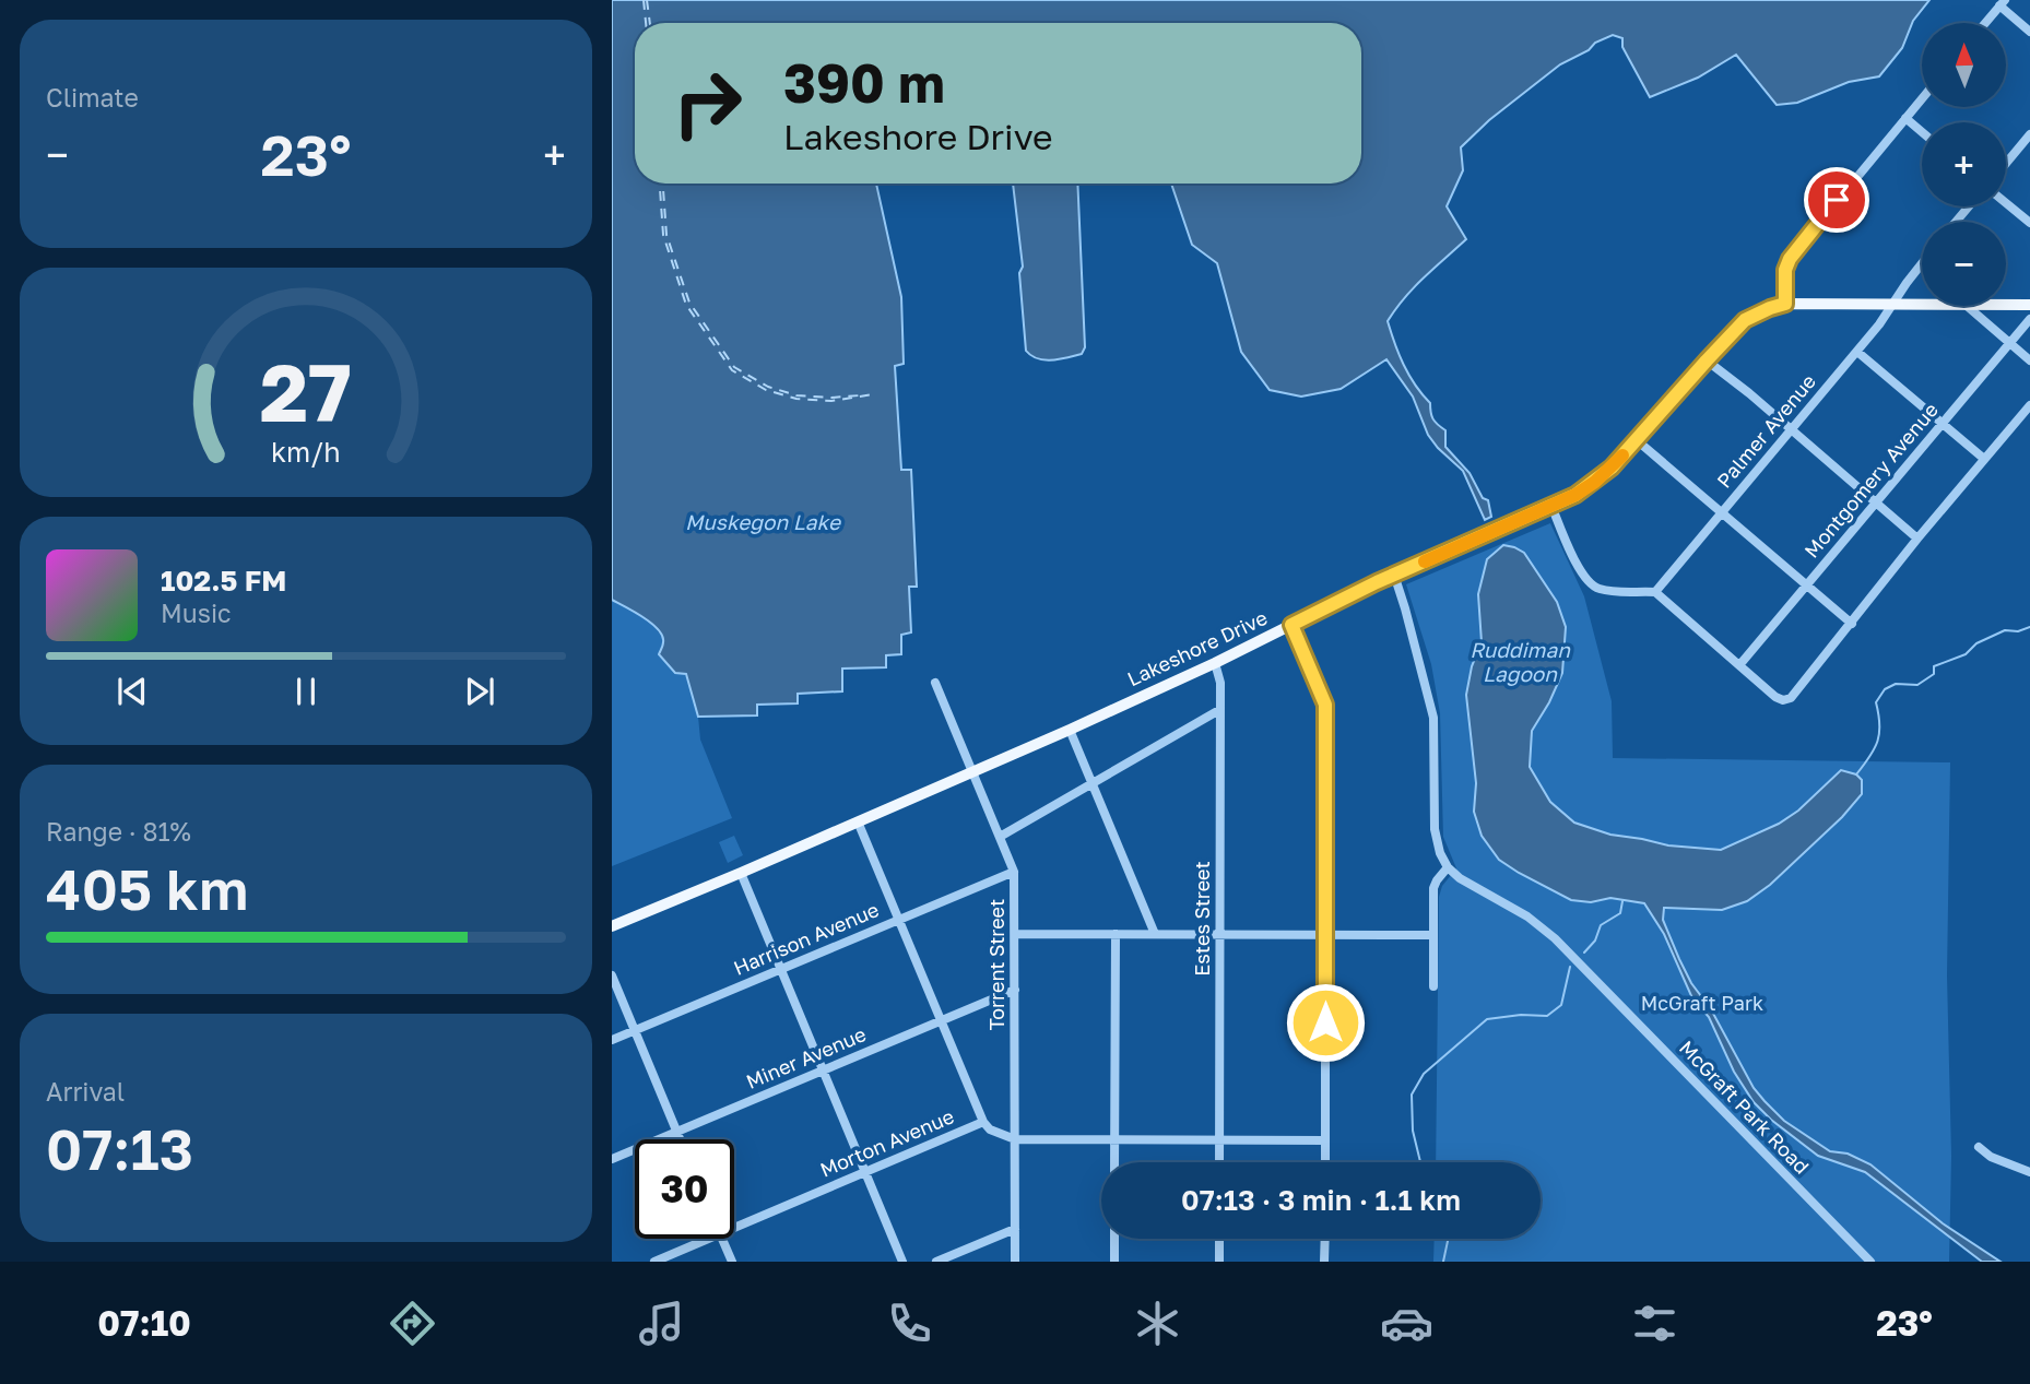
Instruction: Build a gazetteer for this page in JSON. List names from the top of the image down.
{
  "streets": {
    "main road": ["Lakeshore Drive"],
    "street": [
      "Palmer Avenue",
      "Montgomery Avenue",
      "Estes Street",
      "Harrison Avenue",
      "Torrent Street",
      "Miner Avenue",
      "McGraft Park Road",
      "Morton Avenue"
    ]
  },
  "crossings": [
    ["Lakeshore Drive", "Estes Street"],
    ["Lakeshore Drive", "Torrent Street"],
    ["Estes Street", "Morton Avenue"],
    ["Harrison Avenue", "Torrent Street"],
    ["Torrent Street", "Miner Avenue"],
    ["Torrent Street", "Morton Avenue"]
  ],
  "water": ["Muskegon Lake", "Ruddiman Lagoon"],
  "parks": ["McGraft Park"],
  "north": "top",
  "page": {
    "tile": [
      "Climate",
      ["Range · 81%", "405 km"],
      ["Arrival", "07:13"]
    ],
    "map_buttons": ["+", "−"],
    "turn": ["390 m", "Lakeshore Drive"],
    "heat": ["−", "23°", "+"],
    "song": ["102.5 FM", "Music"],
    "limit": "30",
    "trip": "07:13 · 3 min · 1.1 km",
    "tabs": ["07:10", "23°"],
    "gauge": ["27", "km/h"]
  }
}
